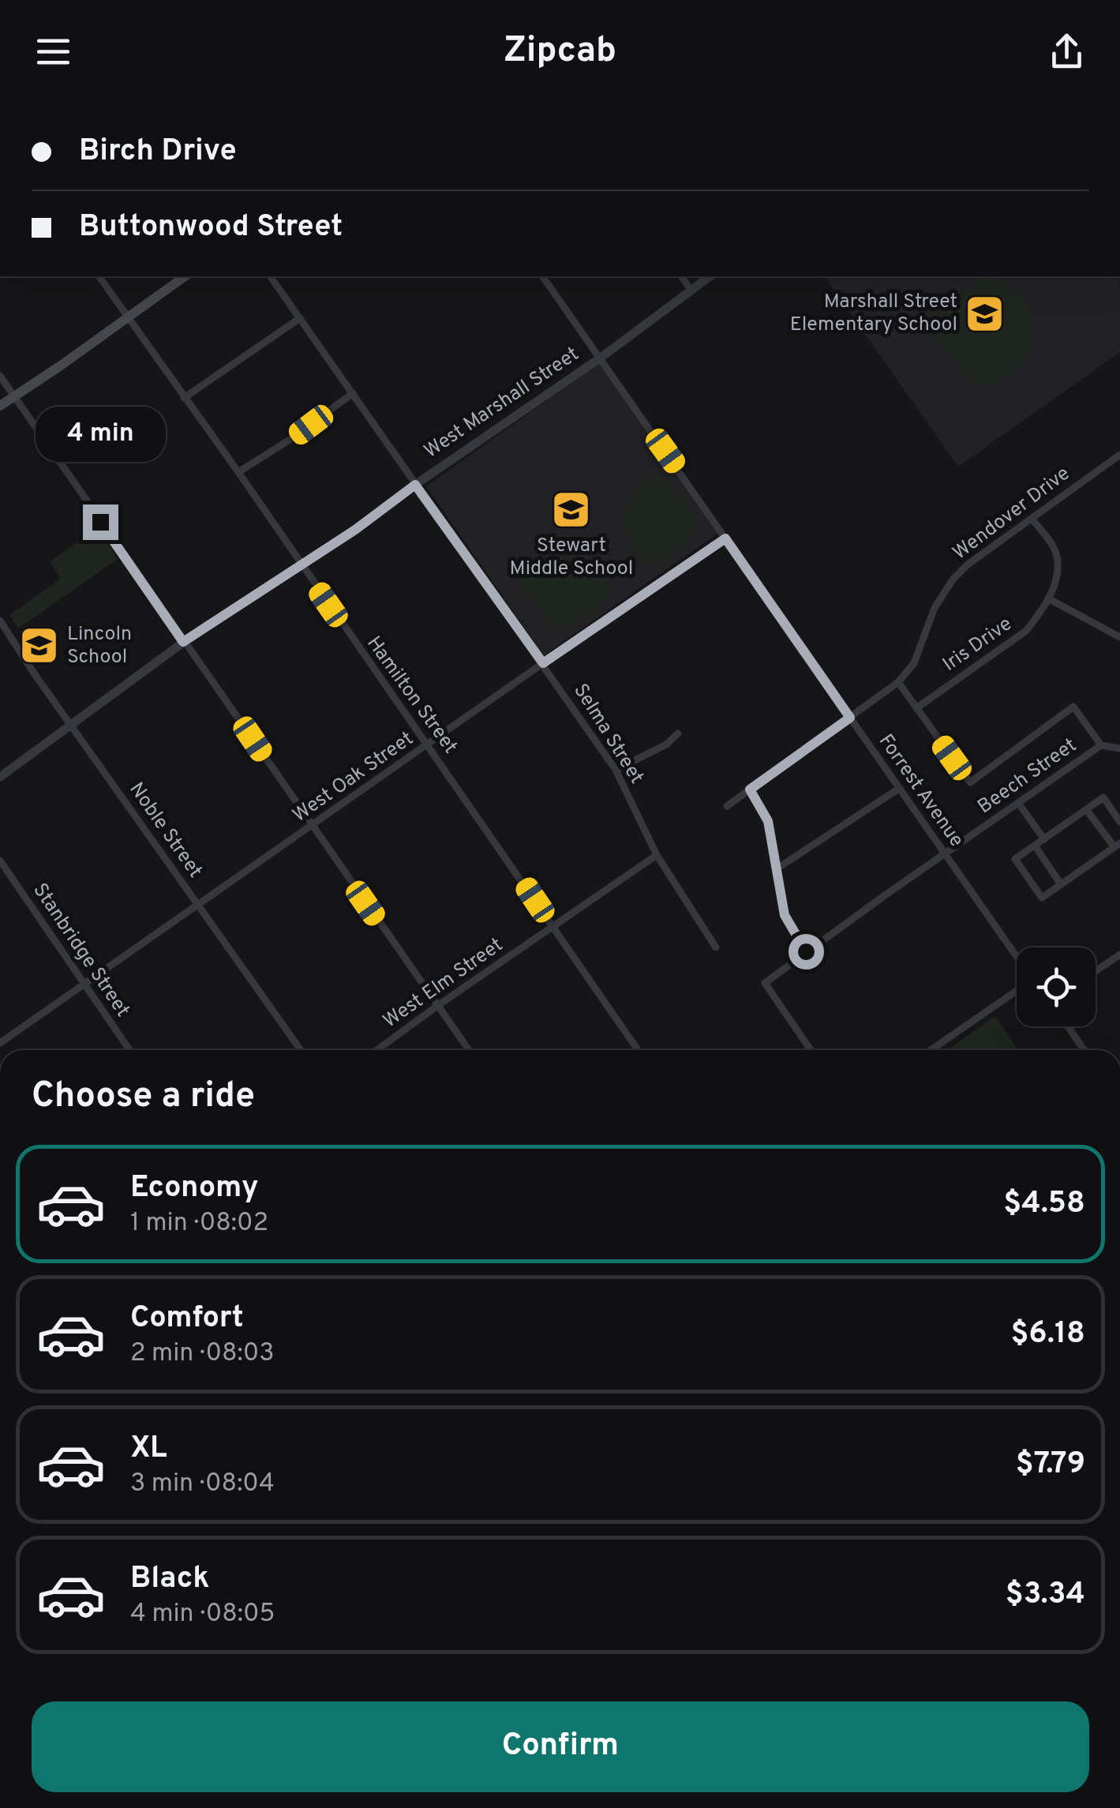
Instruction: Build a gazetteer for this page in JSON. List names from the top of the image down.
{
  "streets": {
    "street": [
      "West Marshall Street",
      "Wendover Drive",
      "Iris Drive",
      "Hamilton Street",
      "Selma Street",
      "Beech Street",
      "West Oak Street",
      "Forrest Avenue",
      "Noble Street",
      "Stanbridge Street",
      "West Elm Street"
    ]
  },
  "crossings": [
    ["West Marshall Street", "Hamilton Street"],
    ["West Marshall Street", "Selma Street"],
    ["West Marshall Street", "Forrest Avenue"],
    ["West Marshall Street", "Noble Street"],
    ["Wendover Drive", "Forrest Avenue"],
    ["Hamilton Street", "West Oak Street"],
    ["Hamilton Street", "West Elm Street"],
    ["Selma Street", "West Oak Street"],
    ["Selma Street", "West Elm Street"],
    ["Beech Street", "Forrest Avenue"],
    ["West Oak Street", "Forrest Avenue"],
    ["West Oak Street", "Noble Street"],
    ["West Oak Street", "Stanbridge Street"]
  ],
  "places": {
    "school or university": ["Marshall Street Elementary School", "Stewart Middle School", "Lincoln School"]
  },
  "page": {
    "header": "Zipcab",
    "banner": ["Birch Drive", "Buttonwood Street"],
    "bubble": "4 min",
    "heading": "Choose a ride",
    "list": [
      {
        "name": "Economy",
        "note": "1 min · 08:02",
        "value": "$4.58"
      },
      {
        "name": "Comfort",
        "note": "2 min · 08:03",
        "value": "$6.18"
      },
      {
        "name": "XL",
        "note": "3 min · 08:04",
        "value": "$7.79"
      },
      {
        "name": "Black",
        "note": "4 min · 08:05",
        "value": "$3.34"
      }
    ],
    "buttons": "Confirm"
  }
}
